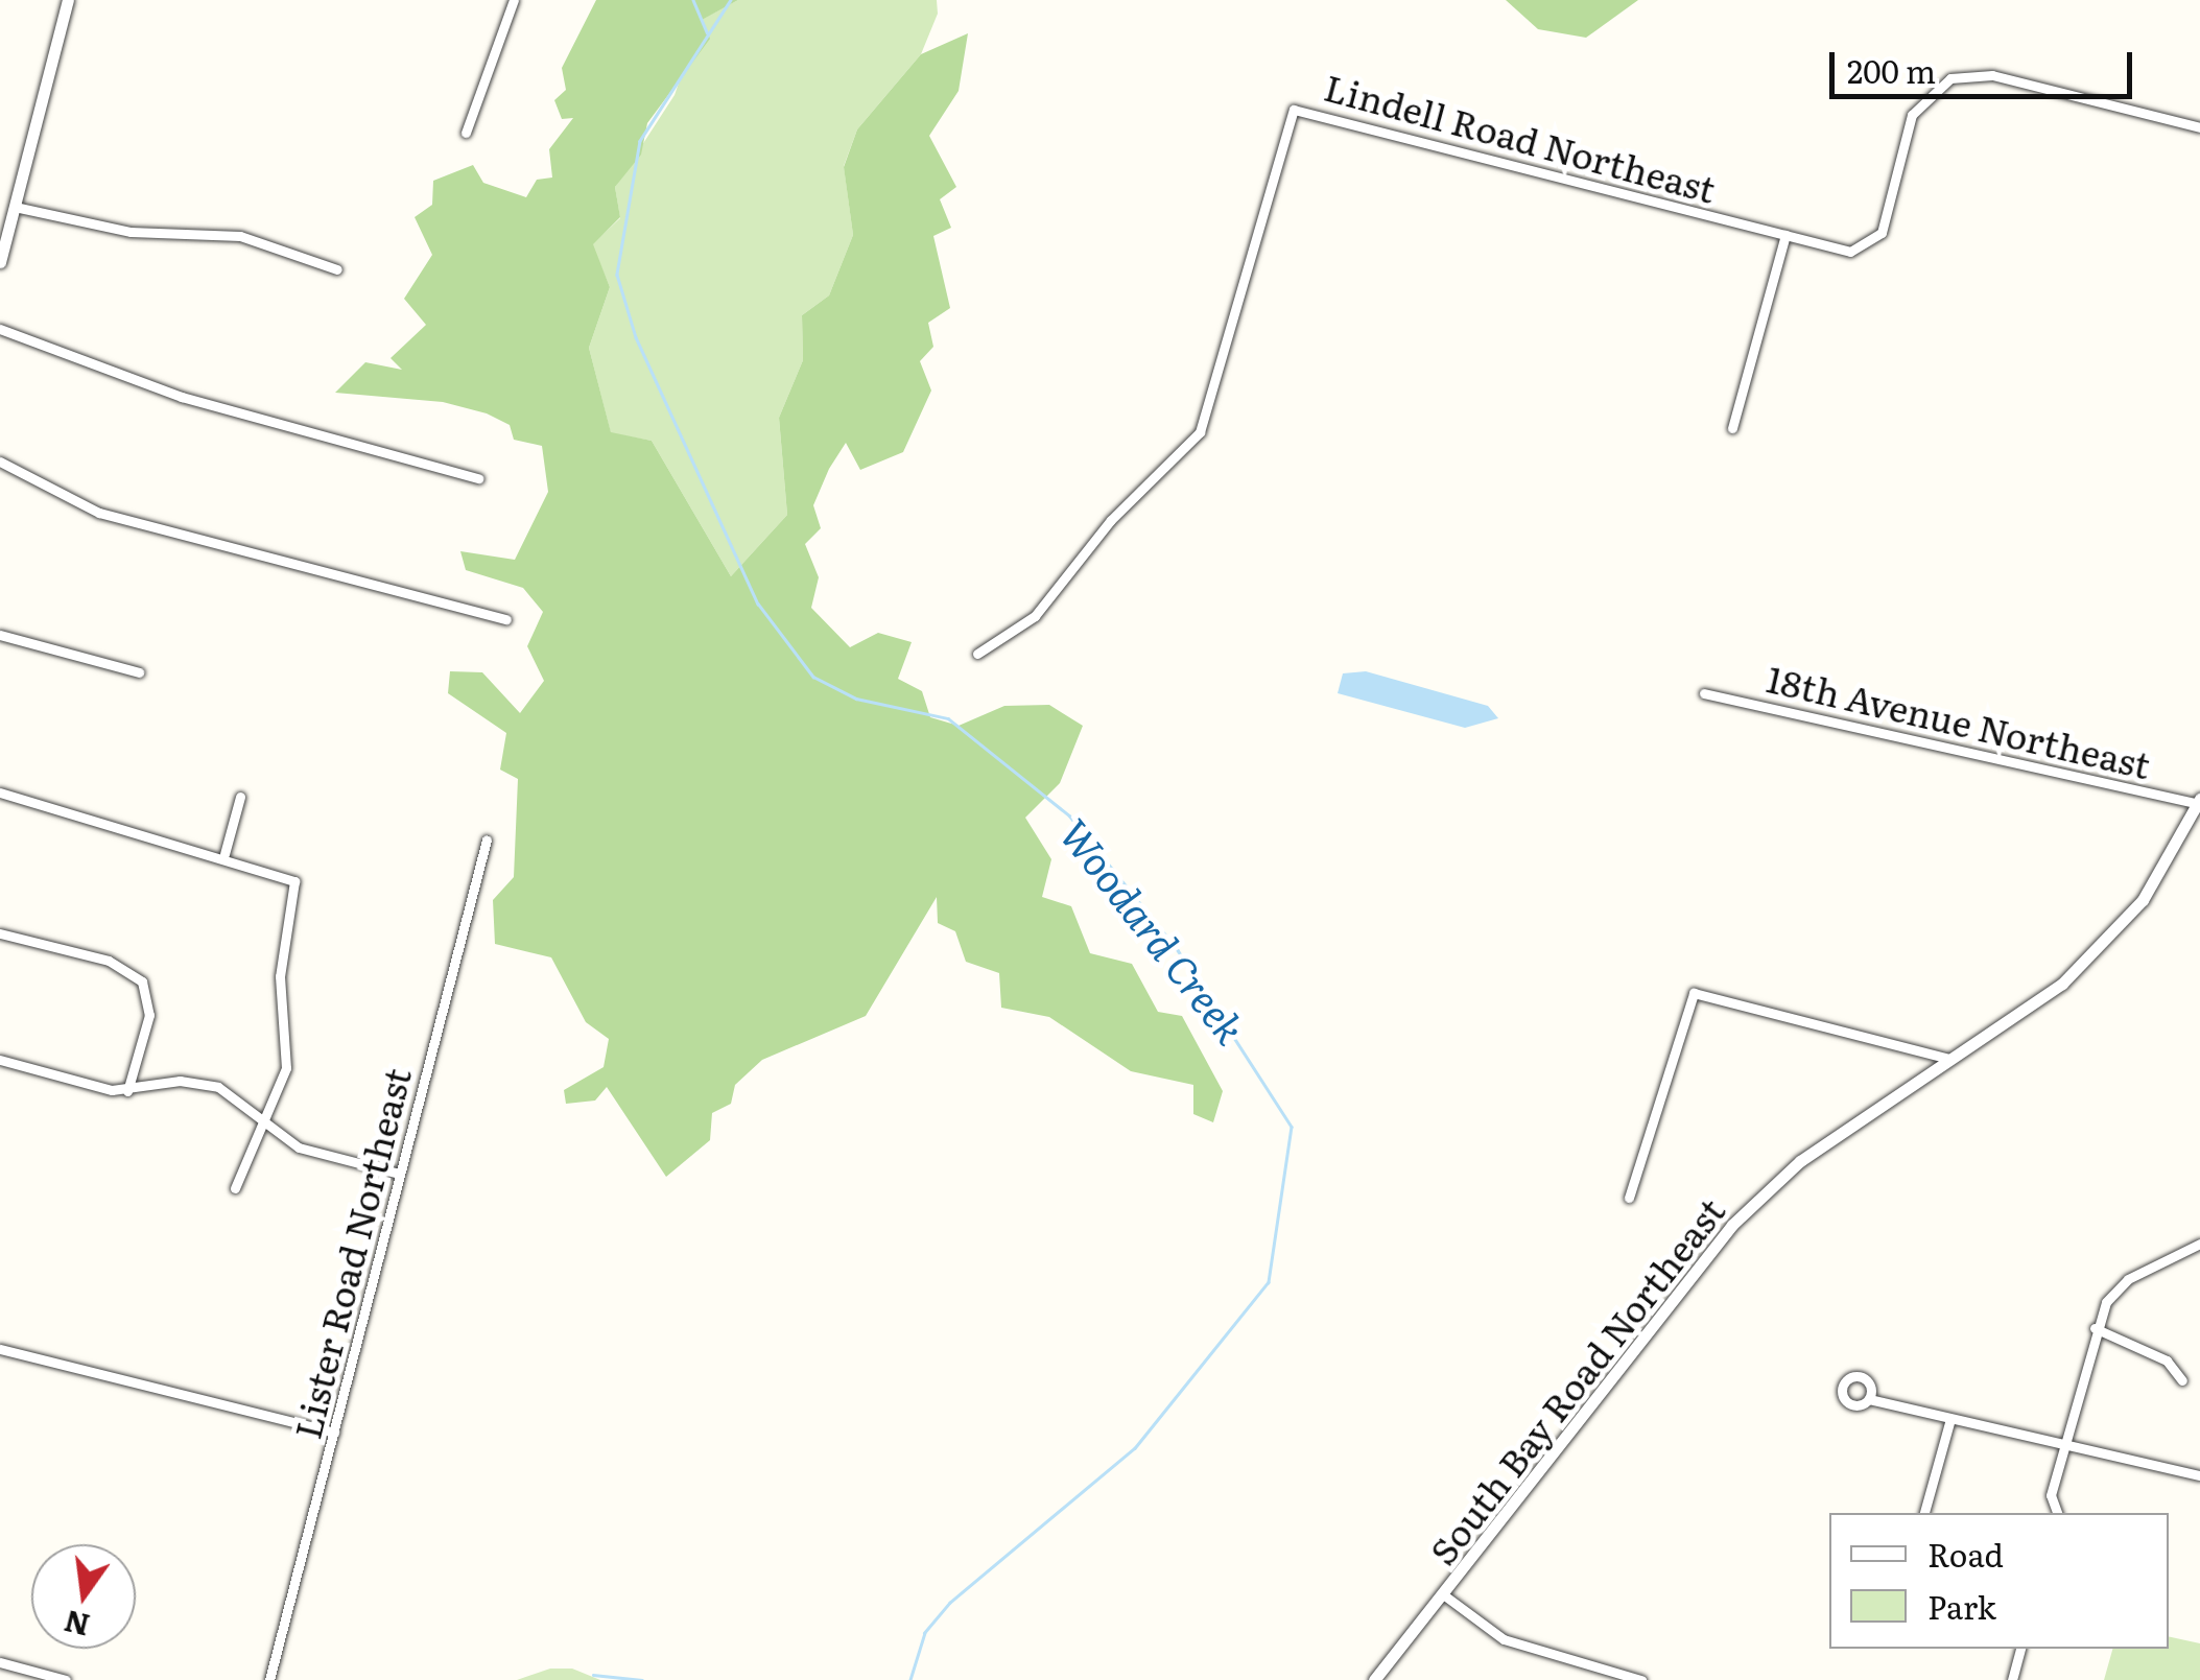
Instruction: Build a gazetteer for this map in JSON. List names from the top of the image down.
{
  "streets": {
    "street": [
      "Lindell Road Northeast",
      "18th Avenue Northeast",
      "Lister Road Northeast",
      "South Bay Road Northeast"
    ]
  },
  "crossings": [
    ["18th Avenue Northeast", "South Bay Road Northeast"]
  ],
  "water": ["Woodard Creek"],
  "legend": ["Road", "Park"],
  "scale_bar": "200 m",
  "north": "bottom"
}
